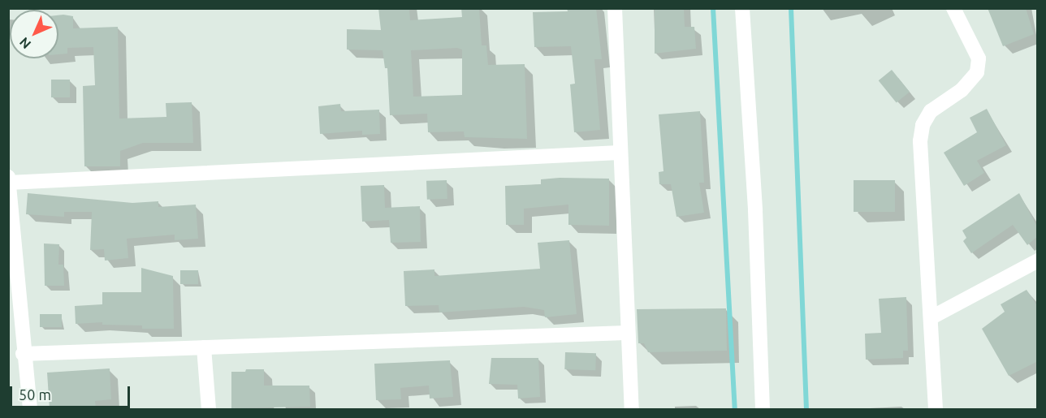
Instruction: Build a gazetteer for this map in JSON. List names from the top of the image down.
{
  "scale_bar": "50 m",
  "north": "bottom left"
}
